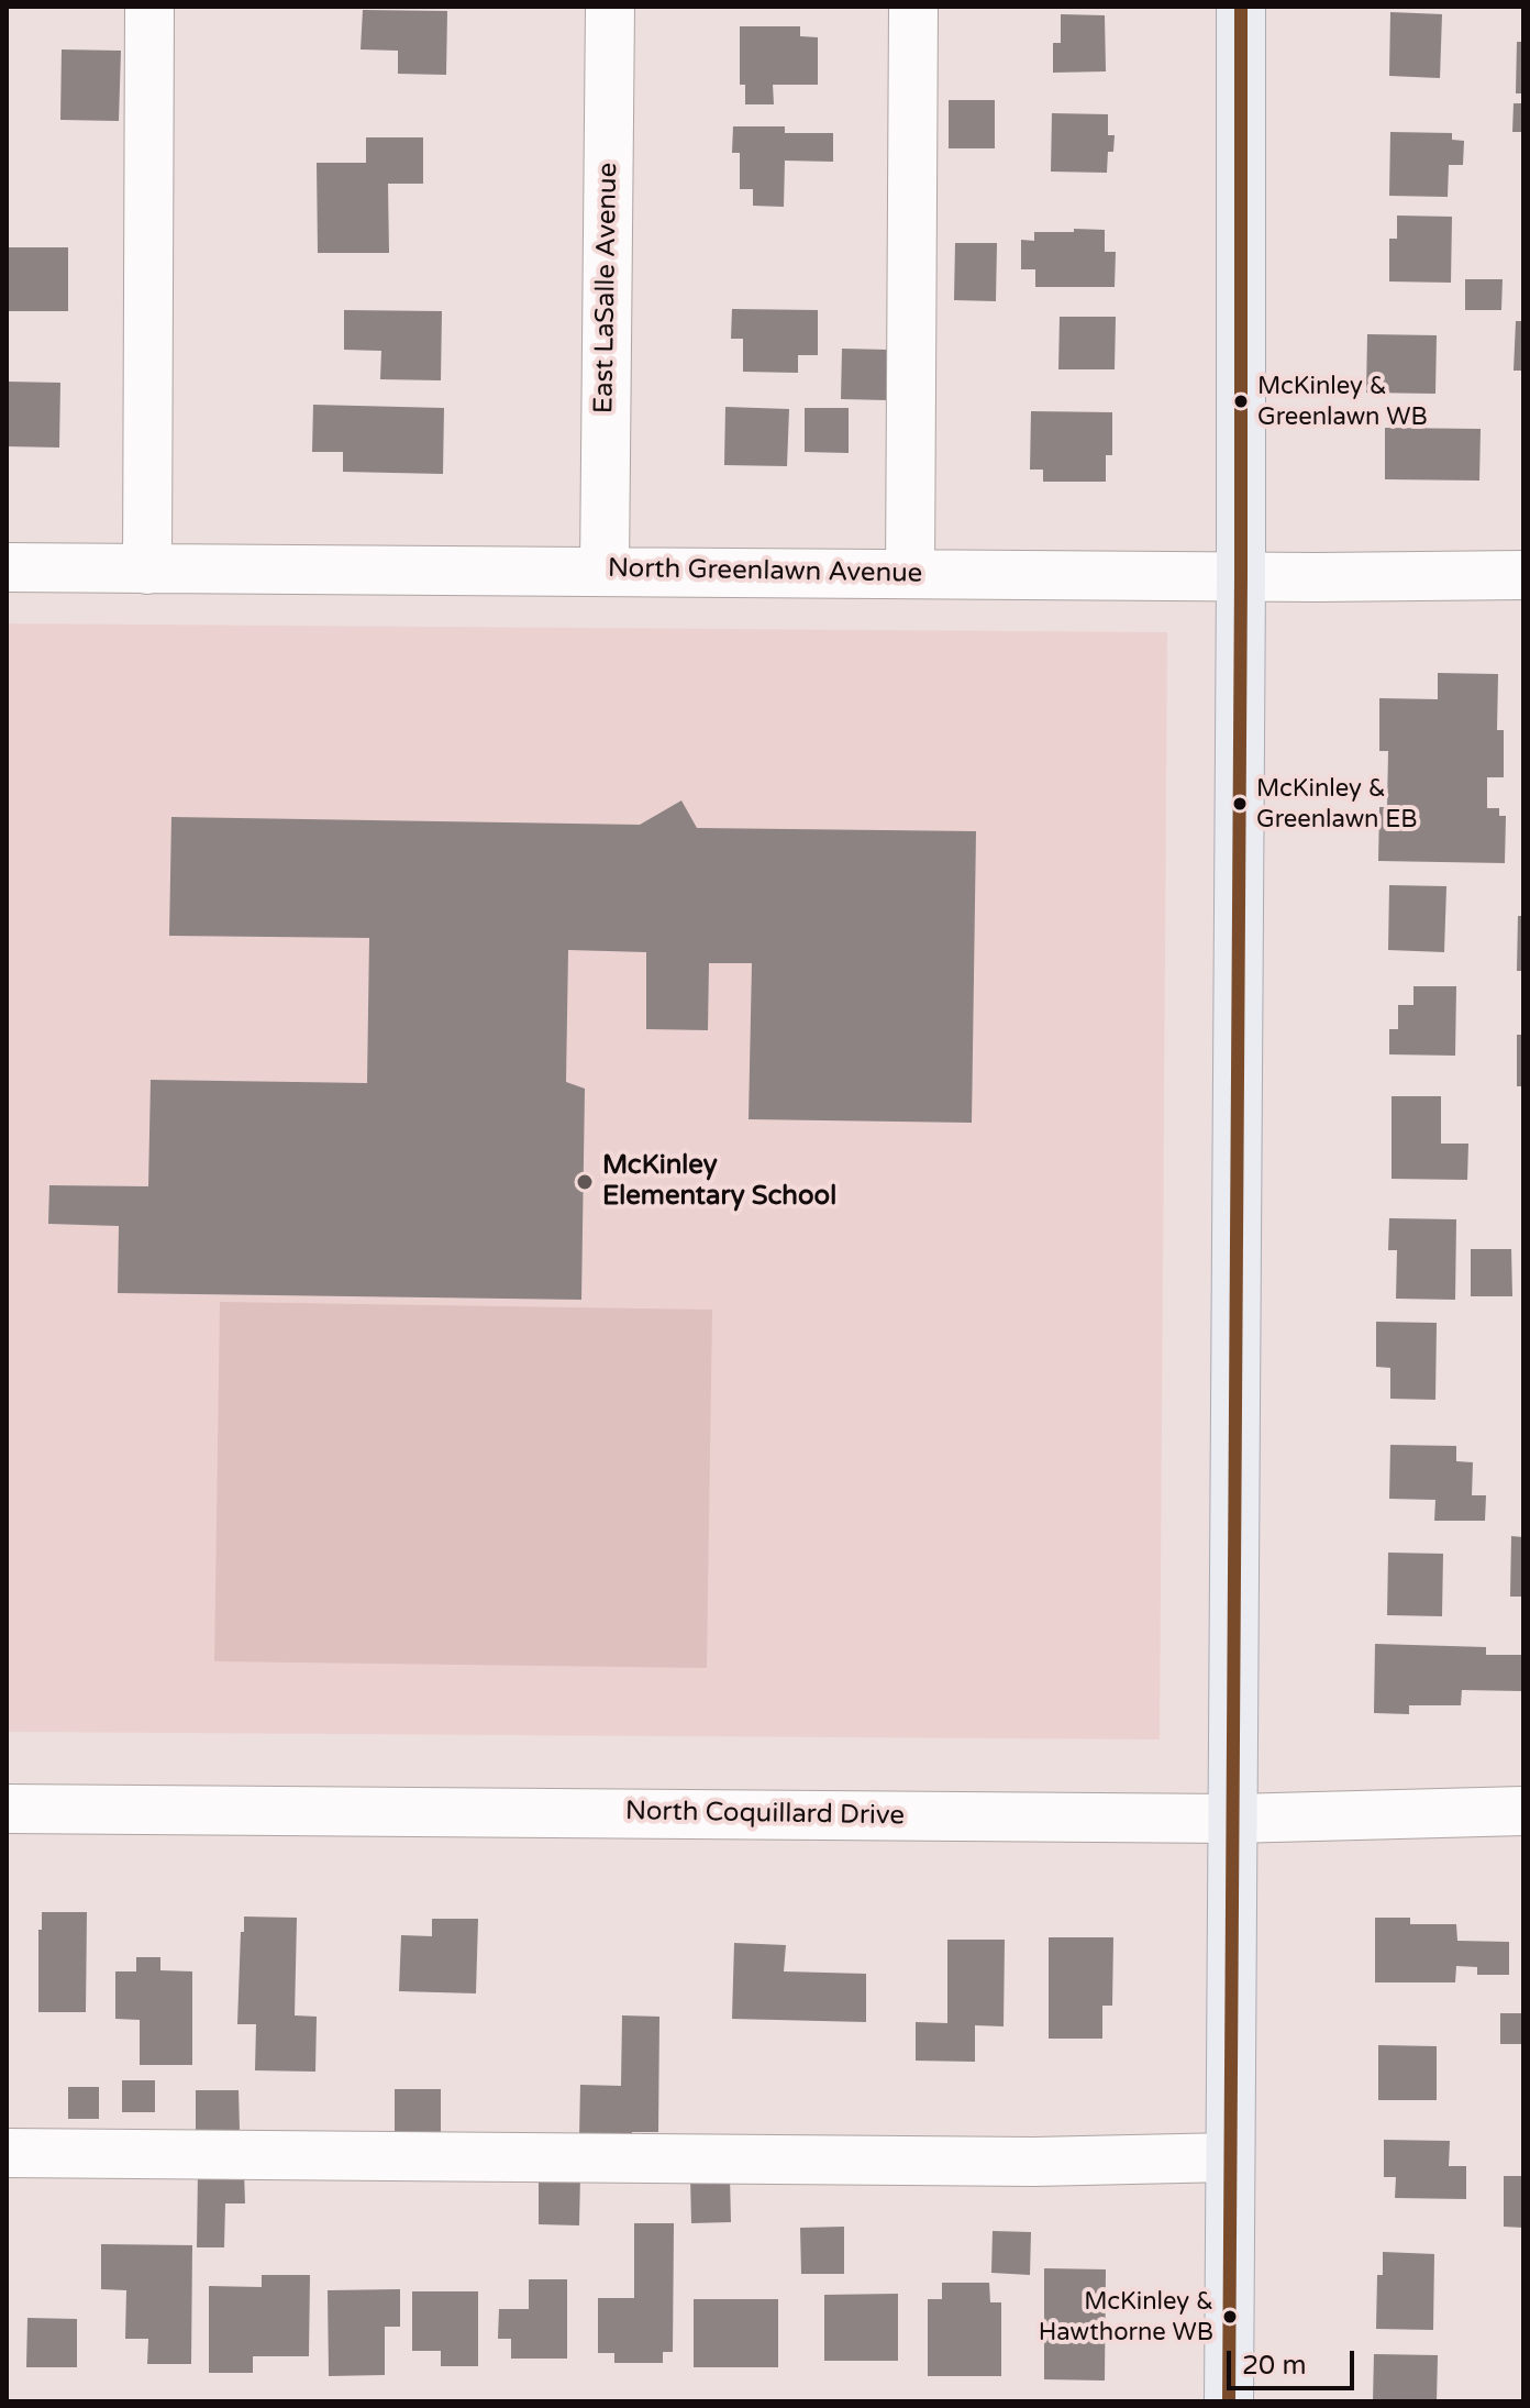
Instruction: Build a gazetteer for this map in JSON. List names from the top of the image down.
{
  "streets": {
    "street": ["East LaSalle Avenue", "North Greenlawn Avenue", "North Coquillard Drive"]
  },
  "crossings": [
    ["East LaSalle Avenue", "North Greenlawn Avenue"]
  ],
  "places": [
    "McKinley & Greenlawn WB",
    "McKinley & Greenlawn EB",
    "McKinley Elementary School",
    "McKinley & Hawthorne WB"
  ],
  "scale_bar": "20 m"
}
